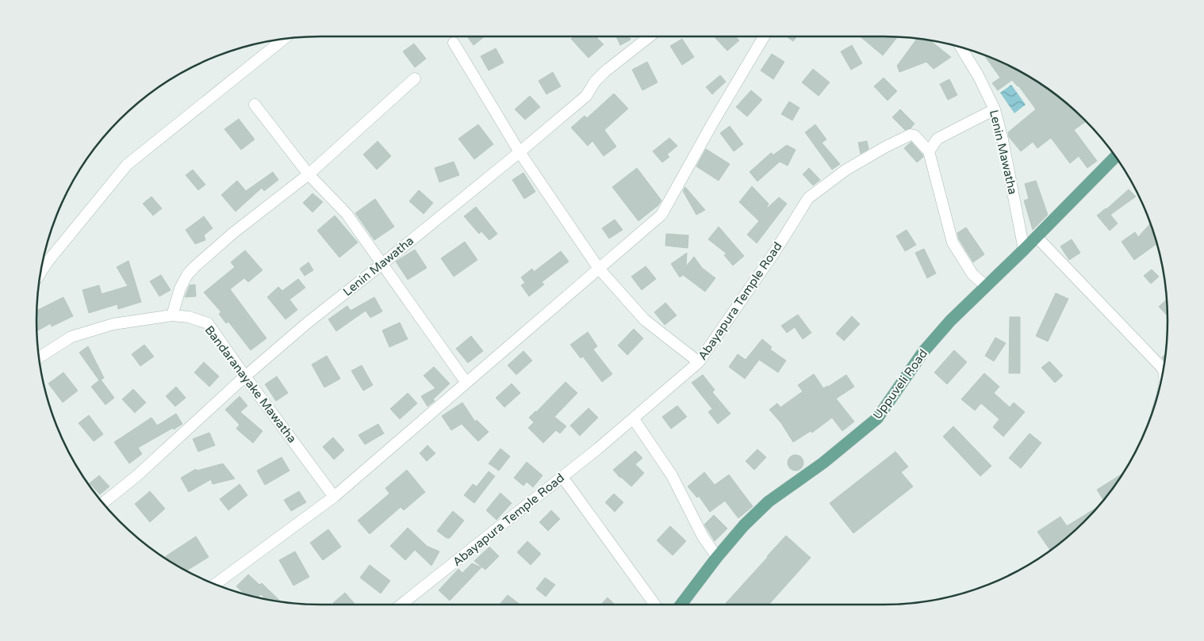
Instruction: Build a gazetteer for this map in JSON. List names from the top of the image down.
{
  "streets": {
    "main road": ["Uppuveli Road"],
    "street": ["Lenin Mawatha", "Abayapura Temple Road", "Bandaranayake Mawatha"]
  },
  "crossings": [
    ["Lenin Mawatha", "Bandaranayake Mawatha"],
    ["Lenin Mawatha", "Uppuveli Road"],
    ["Abayapura Temple Road", "Uppuveli Road"]
  ]
}
